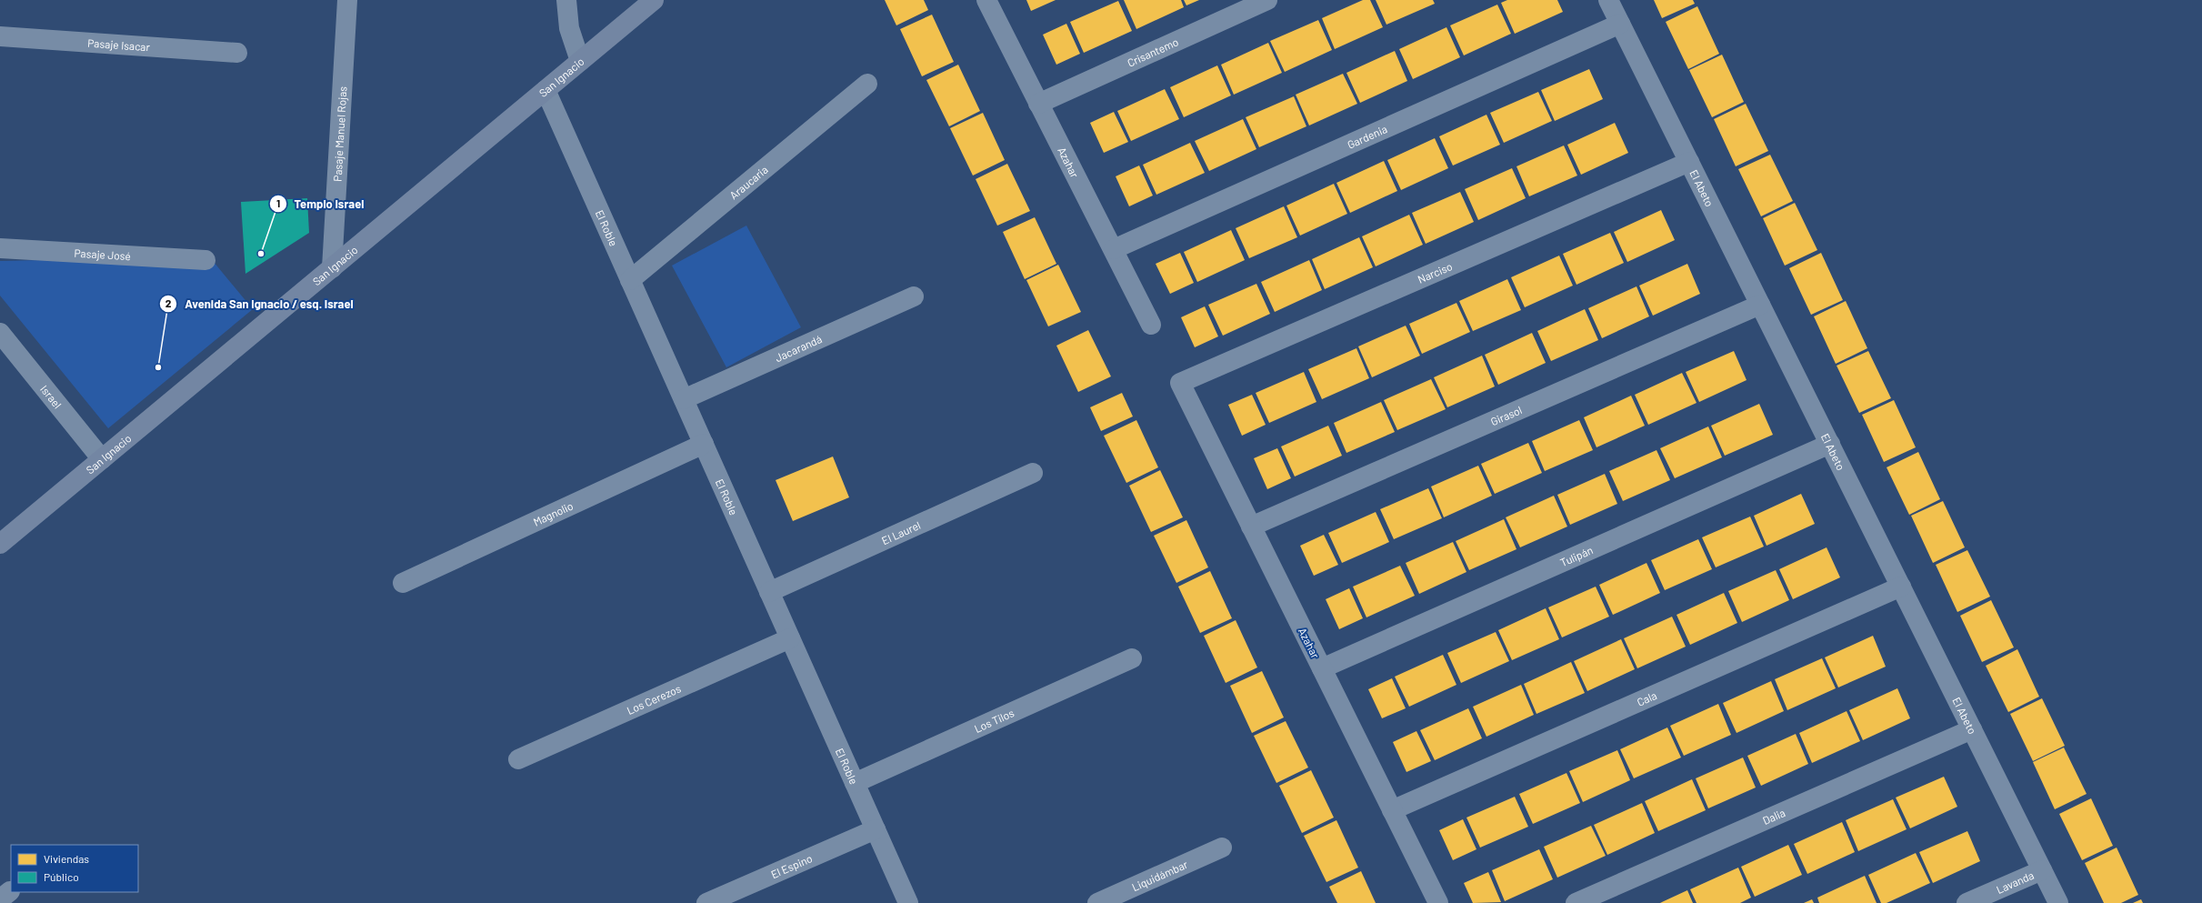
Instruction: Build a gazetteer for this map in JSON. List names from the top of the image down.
{
  "streets": {
    "main road": ["San Ignacio"],
    "street": [
      "Pasaje Isacar",
      "Crisantemo",
      "Pasaje Manuel Rojas",
      "Gardenia",
      "Azahar",
      "Araucaria",
      "El Abeto",
      "El Roble",
      "Pasaje José",
      "Narciso",
      "Jacarandá",
      "Israel",
      "Girasol",
      "Magnolio",
      "El Laurel",
      "Tulipán",
      "Cala",
      "Los Cerezos",
      "Los Tilos",
      "Dalia",
      "El Espino",
      "Liquidámbar",
      "Lavanda"
    ]
  },
  "crossings": [
    ["Crisantemo", "Azahar"],
    ["San Ignacio", "Pasaje Manuel Rojas"],
    ["San Ignacio", "El Roble"],
    ["San Ignacio", "Israel"],
    ["Gardenia", "Azahar"],
    ["Gardenia", "El Abeto"],
    ["Azahar", "Narciso"],
    ["Azahar", "Girasol"],
    ["Azahar", "Tulipán"],
    ["Azahar", "Cala"],
    ["Araucaria", "El Roble"],
    ["El Abeto", "Narciso"],
    ["El Abeto", "Girasol"],
    ["El Abeto", "Tulipán"],
    ["El Abeto", "Cala"],
    ["El Abeto", "Dalia"],
    ["El Abeto", "Lavanda"],
    ["El Roble", "Jacarandá"],
    ["El Roble", "Magnolio"],
    ["El Roble", "El Laurel"],
    ["El Roble", "Los Cerezos"],
    ["El Roble", "Los Tilos"],
    ["El Roble", "El Espino"]
  ],
  "places": ["Templo Israel", "Avenida San Ignacio / esq. Israel"],
  "legend": ["Viviendas", "Público"]
}
